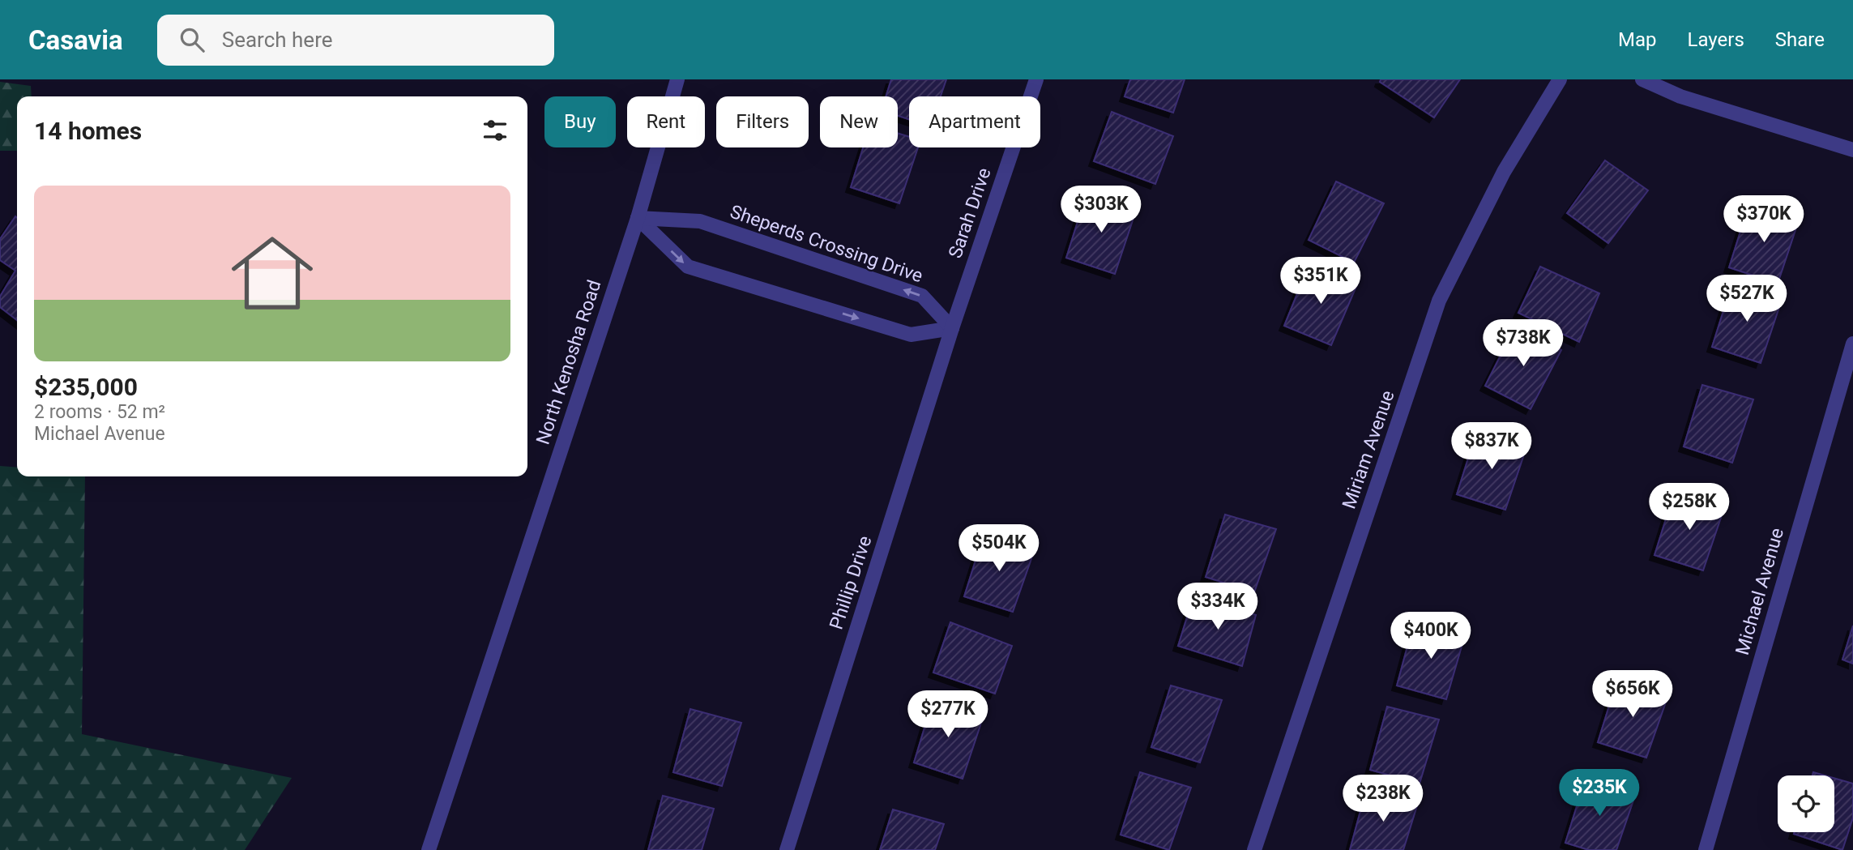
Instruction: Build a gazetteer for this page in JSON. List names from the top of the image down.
{
  "streets": {
    "street": [
      "Sarah Drive",
      "Sheperds Crossing Drive",
      "North Kenosha Road",
      "Miriam Avenue",
      "Phillip Drive",
      "Michael Avenue"
    ]
  },
  "crossings": [
    ["Sarah Drive", "Sheperds Crossing Drive"],
    ["Sarah Drive", "Phillip Drive"],
    ["Sheperds Crossing Drive", "North Kenosha Road"],
    ["Sheperds Crossing Drive", "Phillip Drive"]
  ],
  "page": {
    "header": "Casavia",
    "search": "Search here",
    "nav": ["Map", "Layers", "Share"],
    "chip": [
      "Buy",
      "Rent",
      "Filters",
      "New",
      "Apartment"
    ],
    "heading": "14 homes",
    "list": [
      {
        "name": "$235,000",
        "note": "2 rooms · 52 m² · Michael Avenue"
      }
    ],
    "price": [
      "$303K",
      "$370K",
      "$351K",
      "$527K",
      "$738K",
      "$837K",
      "$258K",
      "$504K",
      "$334K",
      "$400K",
      "$656K",
      "$277K",
      "$235K",
      "$238K"
    ]
  }
}
